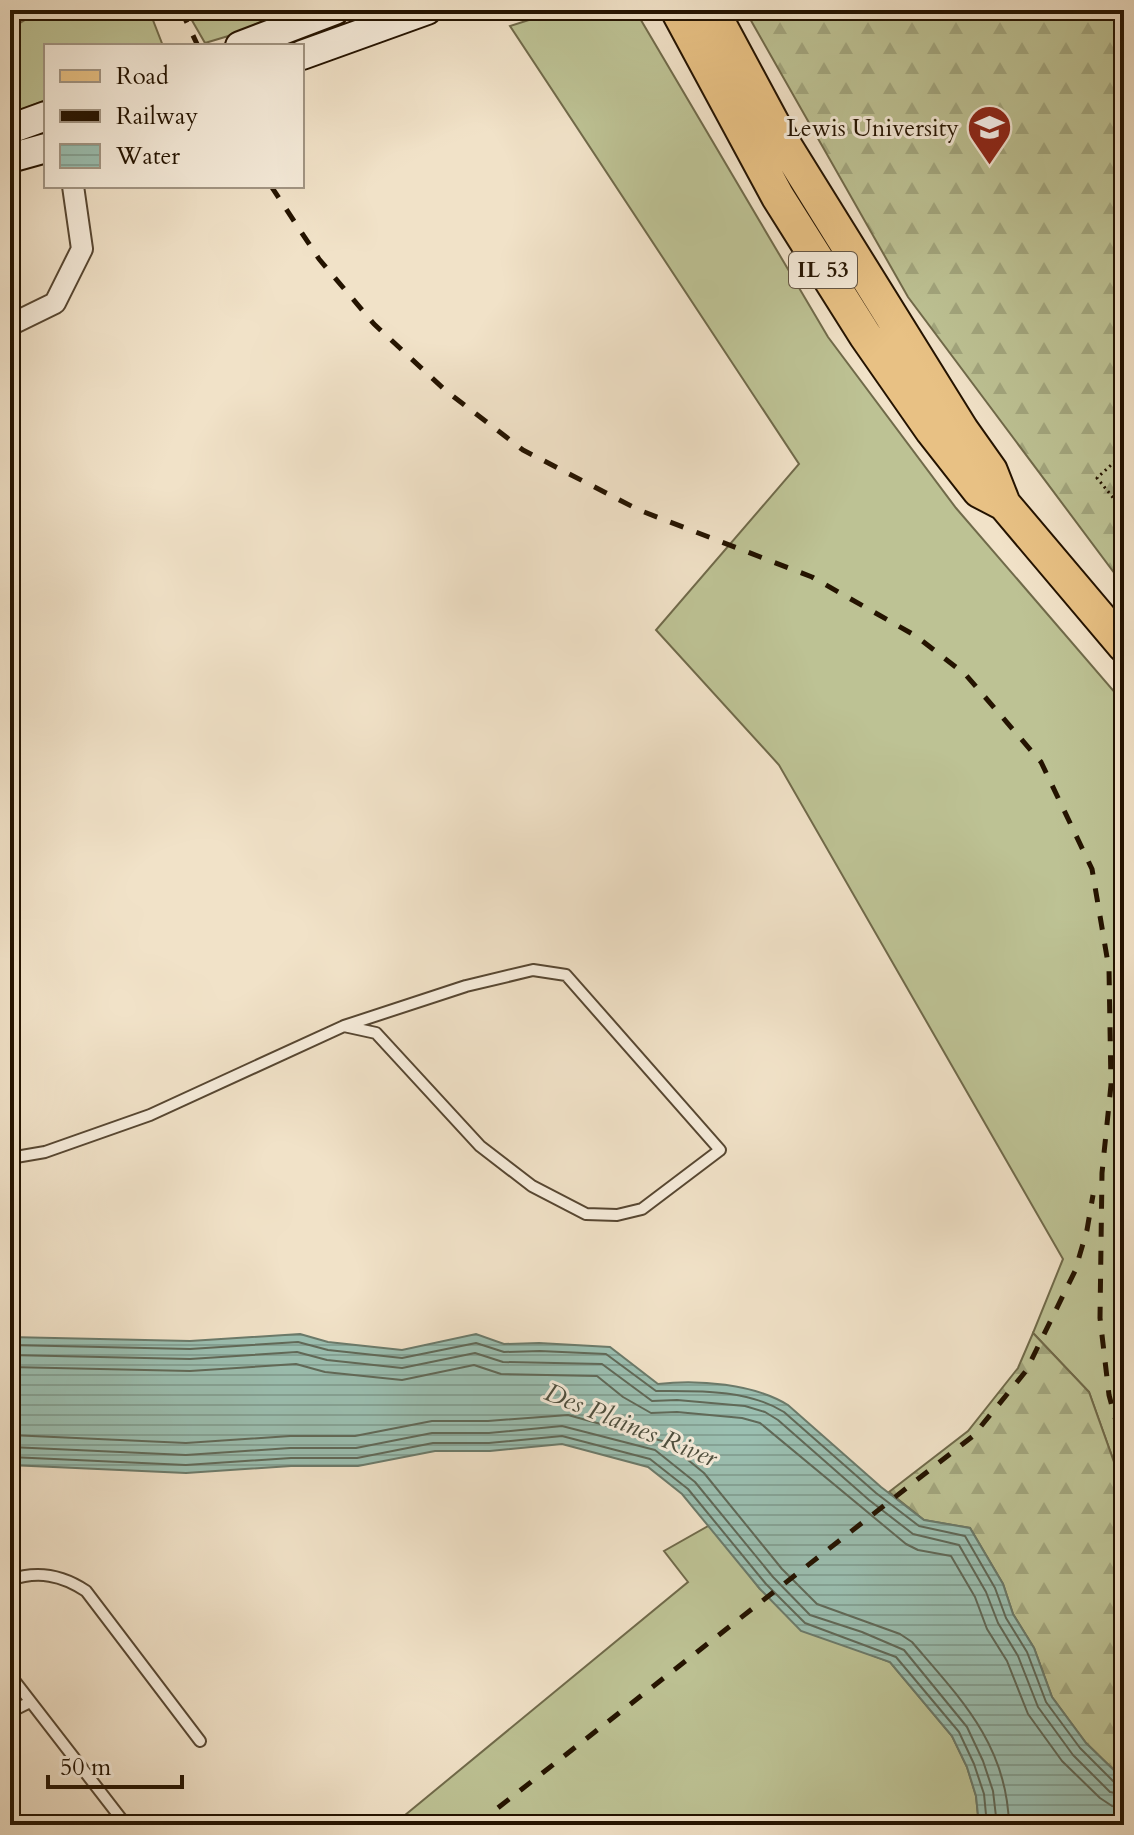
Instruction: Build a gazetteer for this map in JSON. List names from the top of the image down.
{
  "streets": {
    "main road": ["IL 53"]
  },
  "water": ["Des Plaines River"],
  "places": {
    "school or university": ["Lewis University"]
  },
  "legend": ["Road", "Railway", "Water"],
  "scale_bar": "50 m"
}
